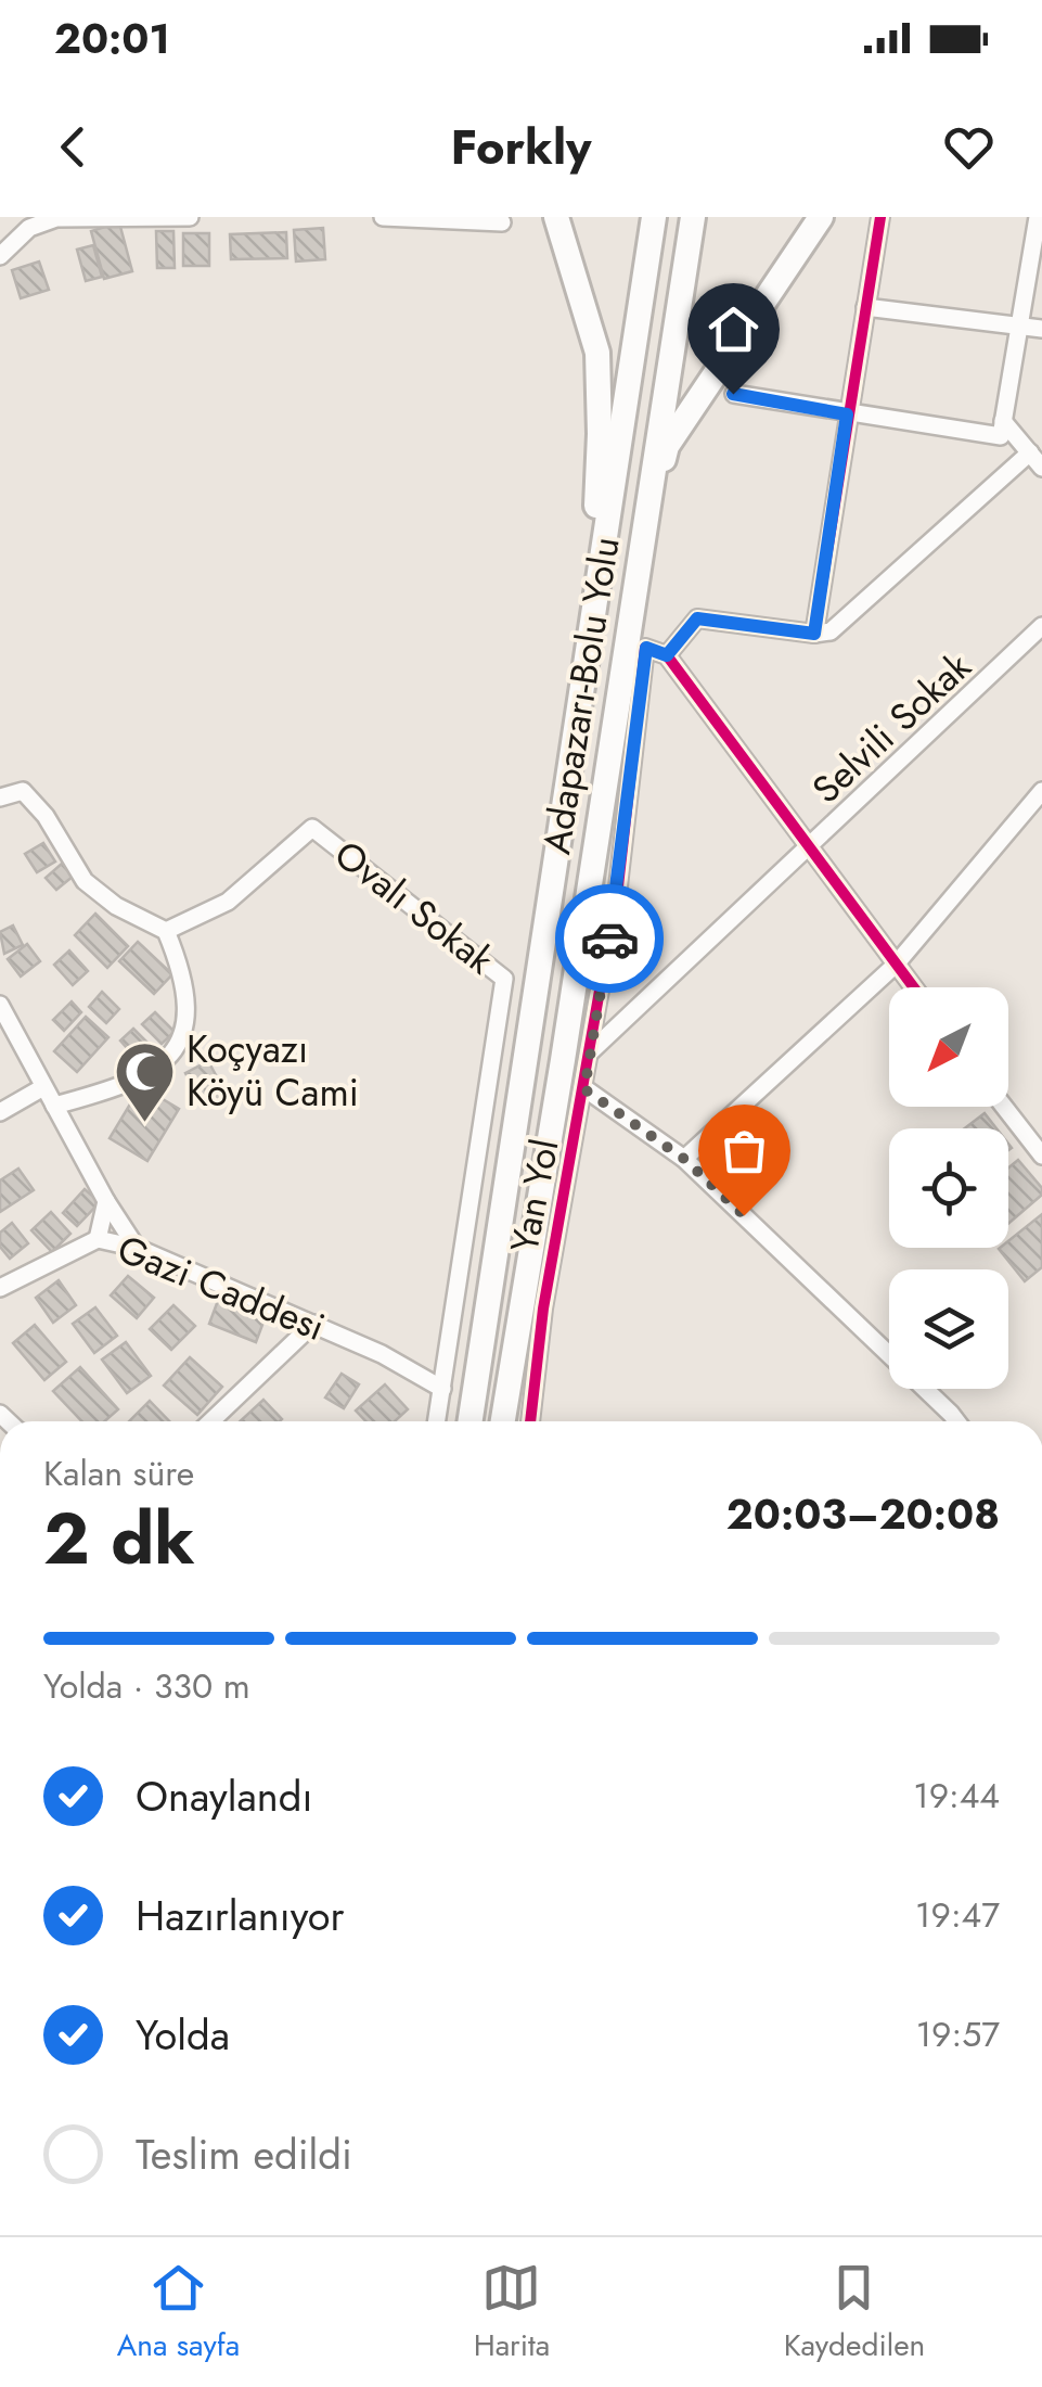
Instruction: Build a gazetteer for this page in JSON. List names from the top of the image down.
{
  "streets": {
    "highway": ["Adapazarı-Bolu Yolu"],
    "street": [
      "Selvili Sokak",
      "Ovalı Sokak",
      "Yan Yol",
      "Gazi Caddesi"
    ]
  },
  "crossings": [
    ["Selvili Sokak", "Yan Yol"],
    ["Ovalı Sokak", "Yan Yol"],
    ["Yan Yol", "Gazi Caddesi"]
  ],
  "places": {
    "mosque": ["Koçyazı Köyü Cami"]
  },
  "north": "bottom left",
  "page": {
    "status": "20:01",
    "header": "Forkly",
    "heading": ["2 dk", "Kalan süre", "20:03–20:08"],
    "bar": "Yolda · 330 m",
    "list": [
      ["Onaylandı", "19:44"],
      ["Hazırlanıyor", "19:47"],
      ["Yolda", "19:57"],
      "Teslim edildi"
    ],
    "tabs": ["Ana sayfa", "Harita", "Kaydedilen"]
  }
}
